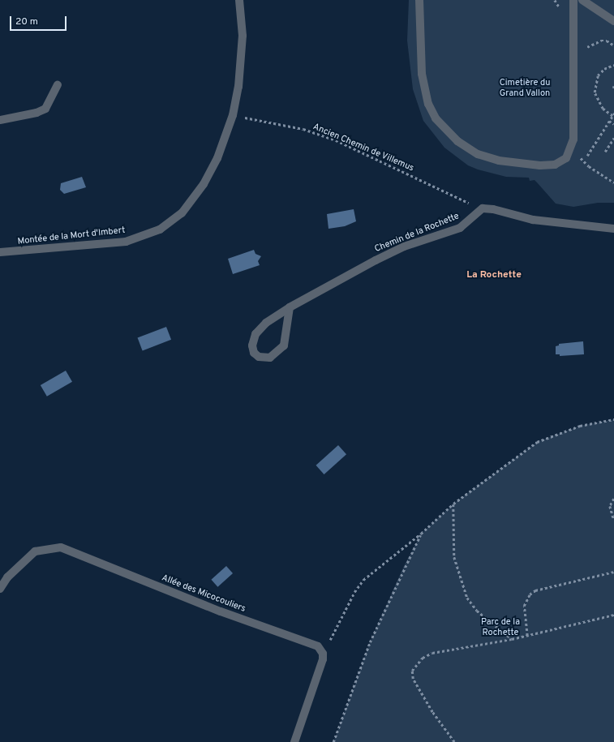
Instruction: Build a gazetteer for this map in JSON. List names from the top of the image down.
{
  "streets": {
    "street": ["Chemin de la Rochette", "Montée de la Mort d'Imbert", "Allée des Micocouliers"],
    "path": ["Ancien Chemin de Villemus"]
  },
  "crossings": [
    ["Ancien Chemin de Villemus", "Chemin de la Rochette"],
    ["Ancien Chemin de Villemus", "Montée de la Mort d'Imbert"]
  ],
  "districts": ["La Rochette"],
  "parks": ["Cimetière du Grand Vallon", "Parc de la Rochette"],
  "scale_bar": "20 m"
}
